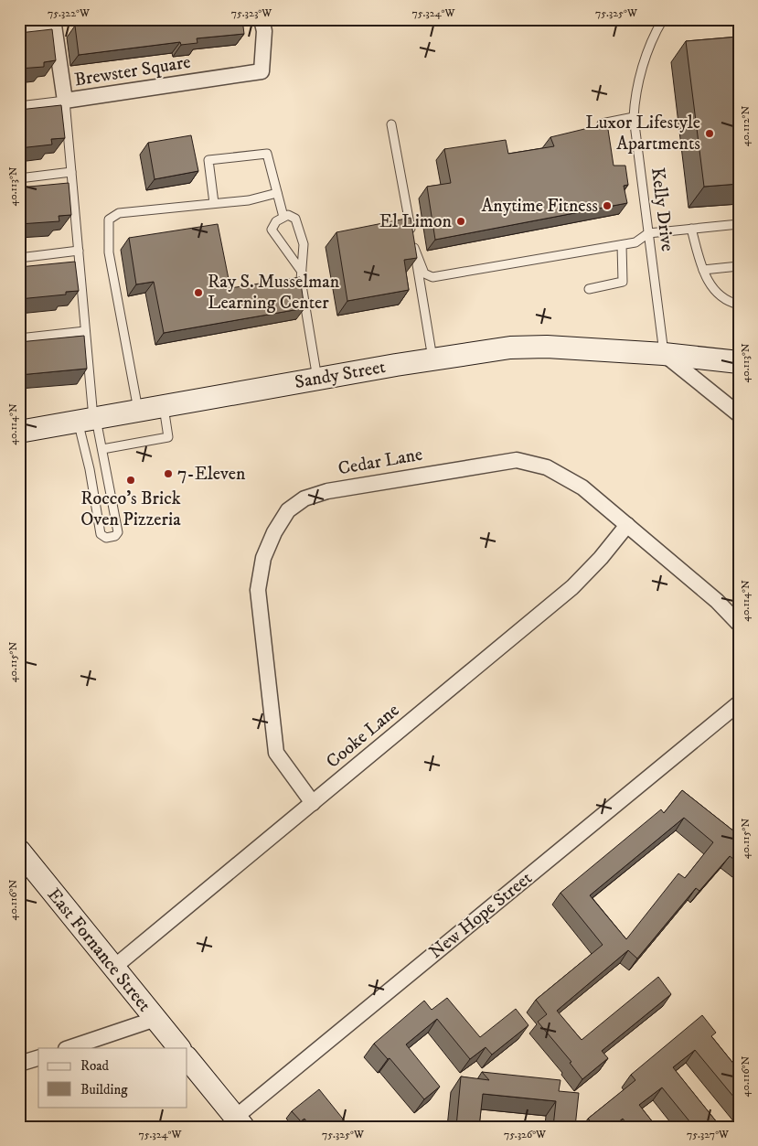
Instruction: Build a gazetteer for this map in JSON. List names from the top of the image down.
{
  "streets": {
    "main road": ["Sandy Street", "East Fornance Street"],
    "street": [
      "Brewster Square",
      "Cedar Lane",
      "Cooke Lane",
      "New Hope Street"
    ],
    "lane": ["Kelly Drive"]
  },
  "crossings": [
    ["Kelly Drive", "Sandy Street"],
    ["Cedar Lane", "Cooke Lane"],
    ["Cooke Lane", "East Fornance Street"]
  ],
  "places": [
    "Luxor Lifestyle Apartments",
    "Anytime Fitness",
    "El Limon",
    "Ray S. Musselman Learning Center",
    "7-Eleven",
    "Rocco's Brick Oven Pizzeria"
  ],
  "legend": ["Road", "Building"],
  "coordinates": [
    "75.322°W",
    "75.323°W",
    "75.324°W",
    "75.325°W",
    "40.112°N",
    "40.113°N",
    "40.114°N",
    "40.115°N",
    "40.116°N",
    "75.326°W",
    "75.327°W"
  ]
}
